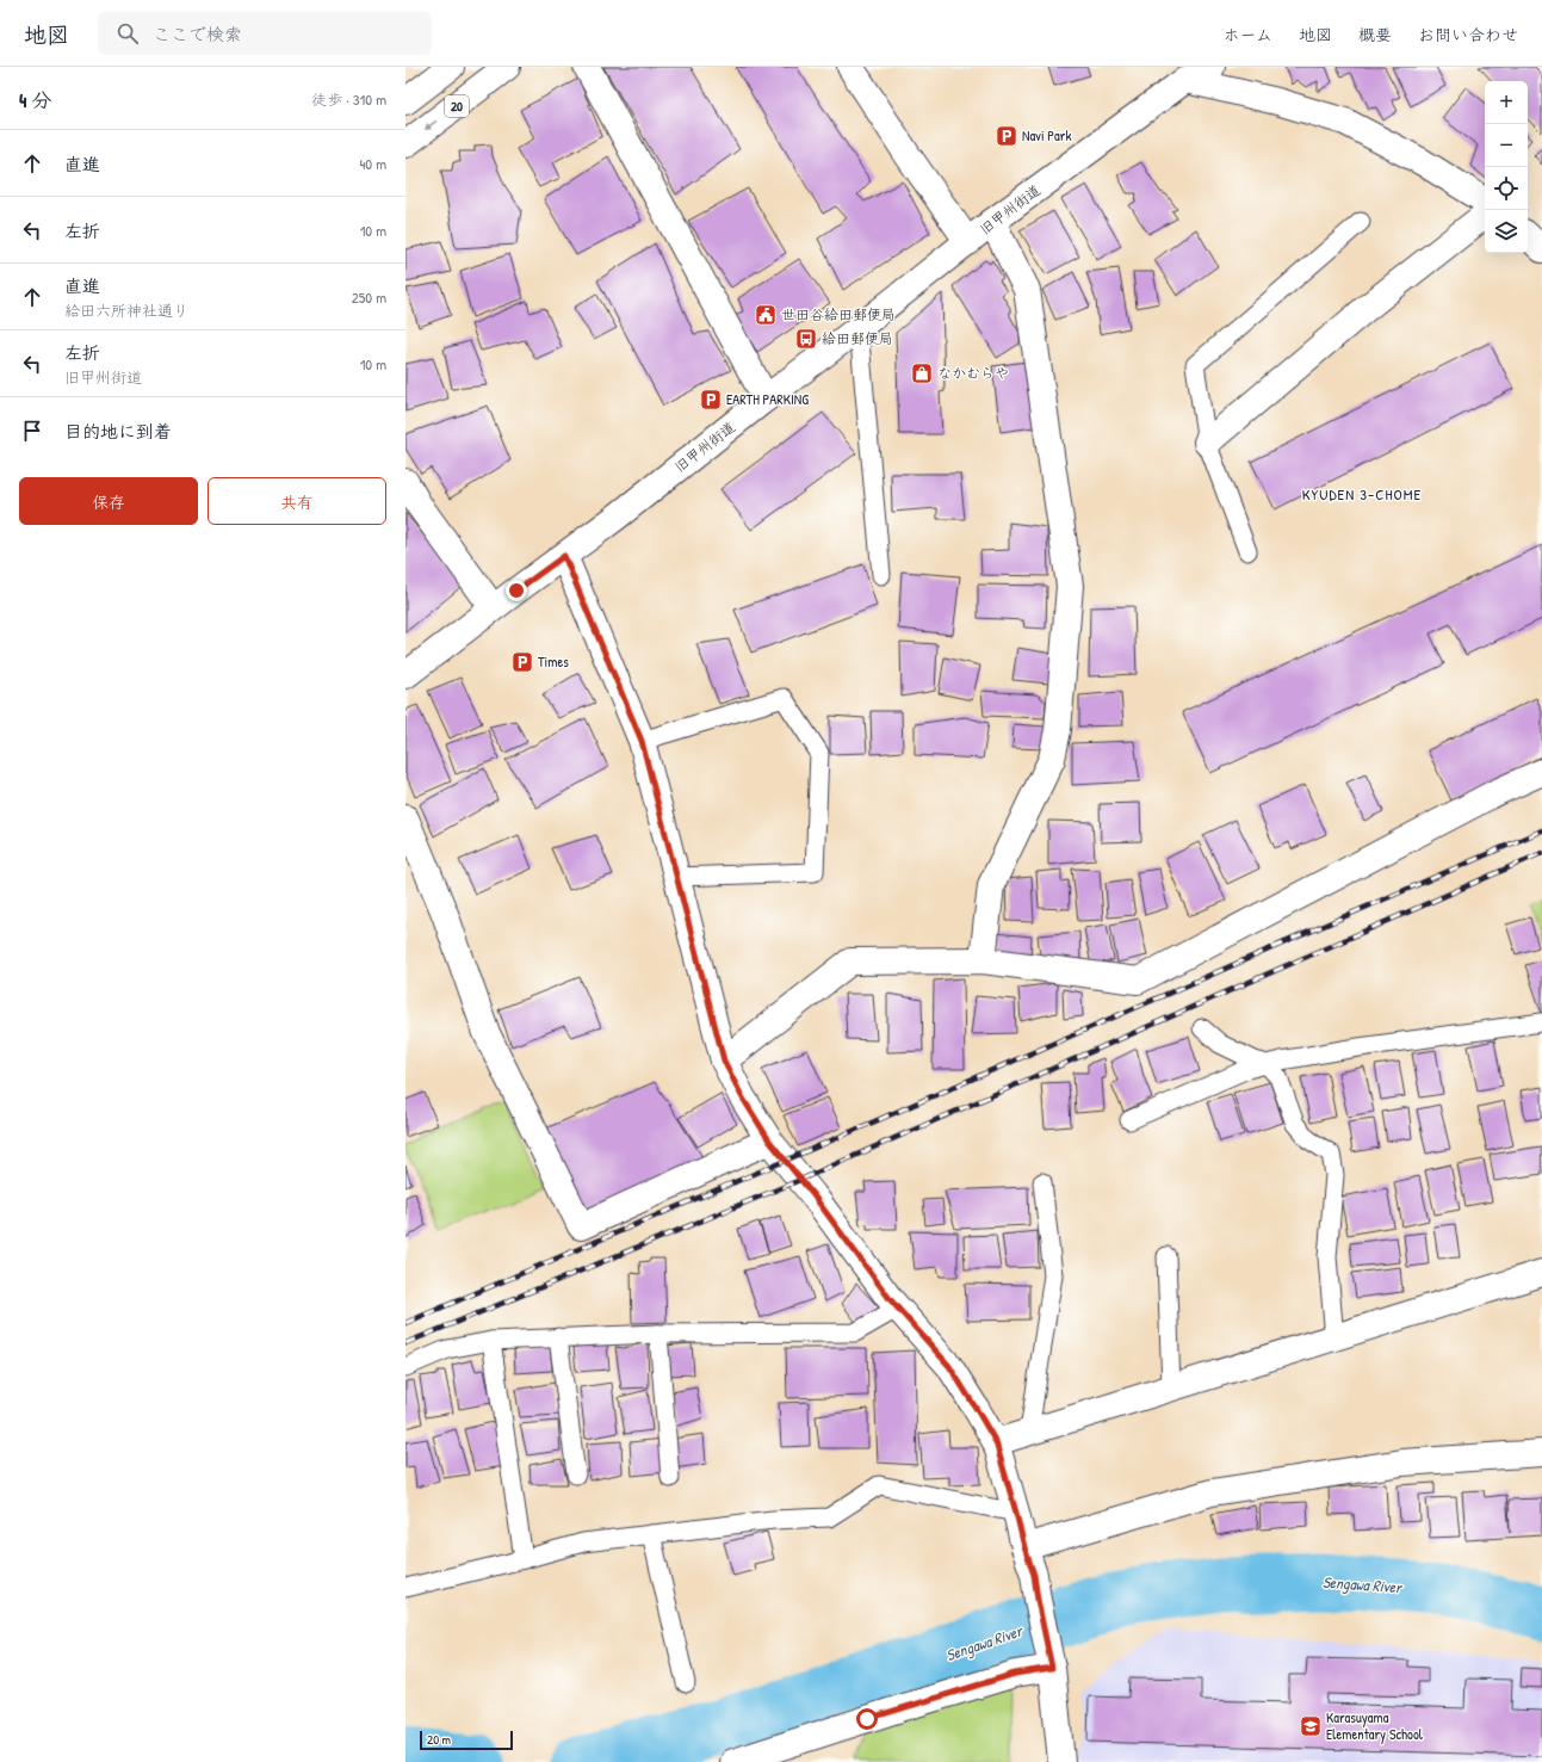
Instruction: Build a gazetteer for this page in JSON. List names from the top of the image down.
{
  "streets": {
    "main road": ["20", "旧甲州街道"]
  },
  "districts": ["KYUDEN 3-CHOME"],
  "water": ["Sengawa River"],
  "places": {
    "parking": ["Navi Park", "EARTH PARKING", "Times"],
    "public building": ["世田谷給田郵便局"],
    "bus stop": ["給田郵便局"],
    "shop": ["なかむらや"],
    "school or university": ["Karasuyama Elementary School"]
  },
  "scale_bar": "20 m",
  "page": {
    "header": "地図",
    "search": "ここで検索",
    "nav": [
      "ホーム",
      "地図",
      "概要",
      "お問い合わせ"
    ],
    "heading": ["4 分", "徒歩 · 310 m"],
    "map_buttons": ["+", "−"],
    "list": [
      ["直進", "40 m"],
      ["左折", "10 m"],
      ["直進", "給田六所神社通り", "250 m"],
      ["左折", "旧甲州街道", "10 m"],
      "目的地に到着"
    ],
    "buttons": ["保存", "共有"],
    "scale": "20 m"
  }
}
